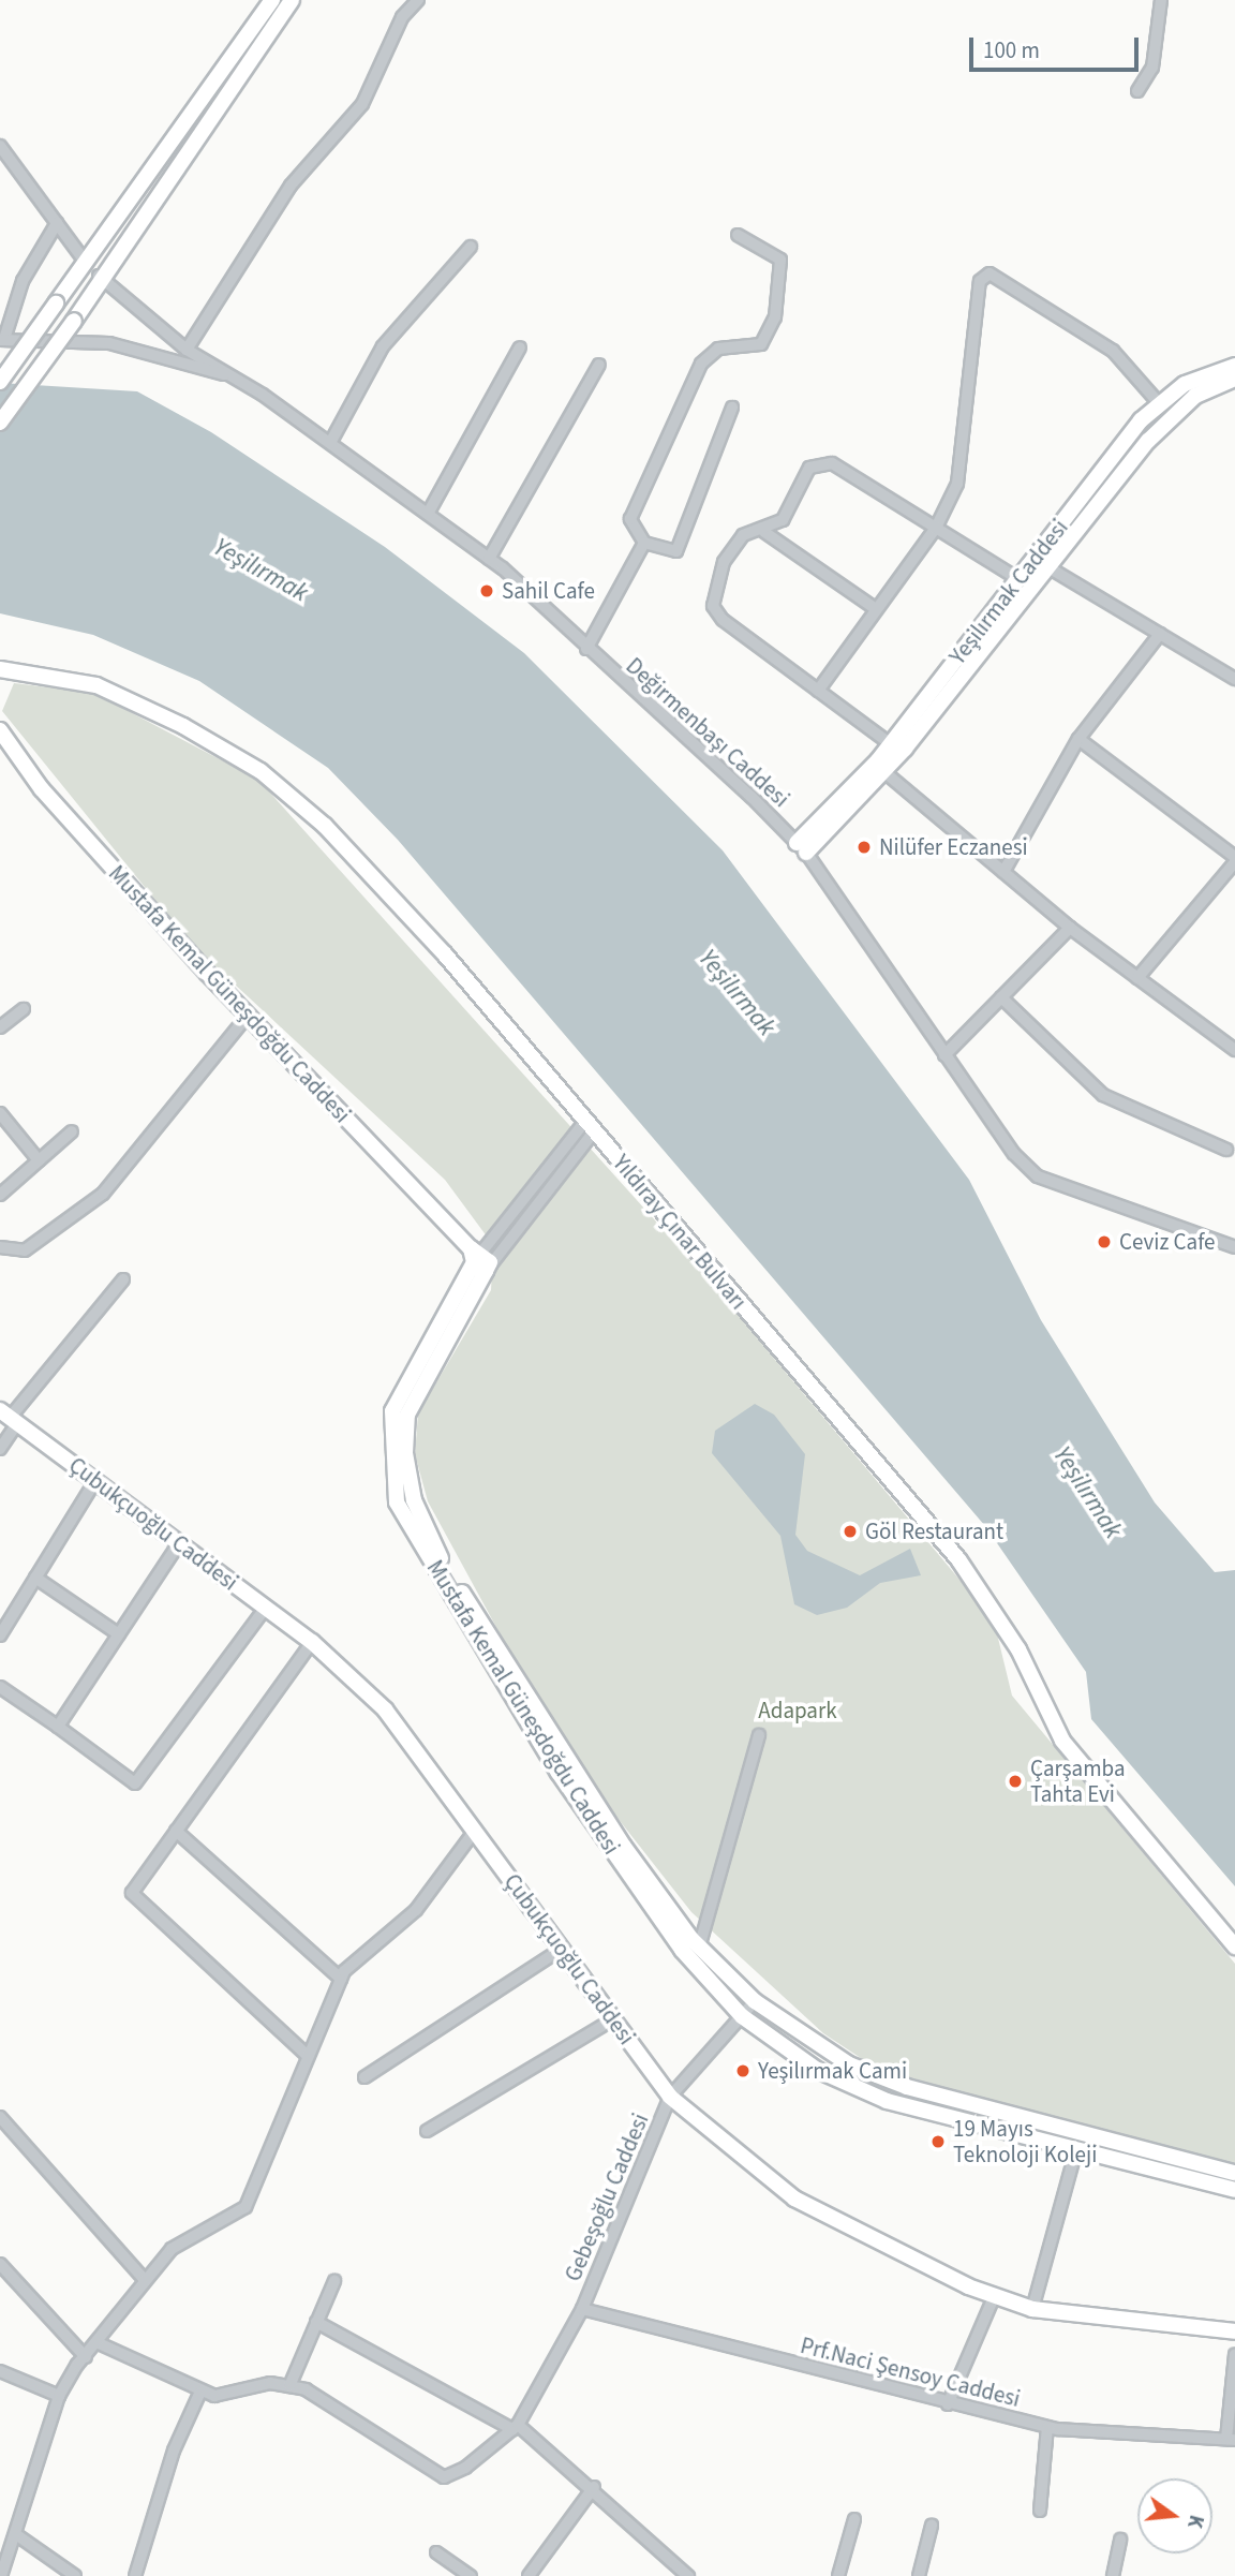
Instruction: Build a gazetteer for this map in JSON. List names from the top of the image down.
{
  "streets": {
    "main road": [
      "Yeşilırmak Caddesi",
      "Mustafa Kemal Güneşdoğdu Caddesi",
      "Yıldıray Çınar Bulvarı",
      "Çubukçuoğlu Caddesi"
    ],
    "street": ["Değirmenbaşı Caddesi", "Gebeşoğlu Caddesi", "Prf.Naci Şensoy Caddesi"]
  },
  "crossings": [
    ["Yeşilırmak Caddesi", "Değirmenbaşı Caddesi"],
    ["Mustafa Kemal Güneşdoğdu Caddesi", "Gebeşoğlu Caddesi"],
    ["Çubukçuoğlu Caddesi", "Gebeşoğlu Caddesi"],
    ["Gebeşoğlu Caddesi", "Prf.Naci Şensoy Caddesi"]
  ],
  "water": ["Yeşilırmak"],
  "parks": ["Adapark"],
  "places": [
    "Sahil Cafe",
    "Nilüfer Eczanesi",
    "Ceviz Cafe",
    "Göl Restaurant",
    "Çarşamba Tahta Evi",
    "Yeşilırmak Cami",
    "19 Mayıs Teknoloji Koleji"
  ],
  "scale_bar": "100 m",
  "north": "right"
}
